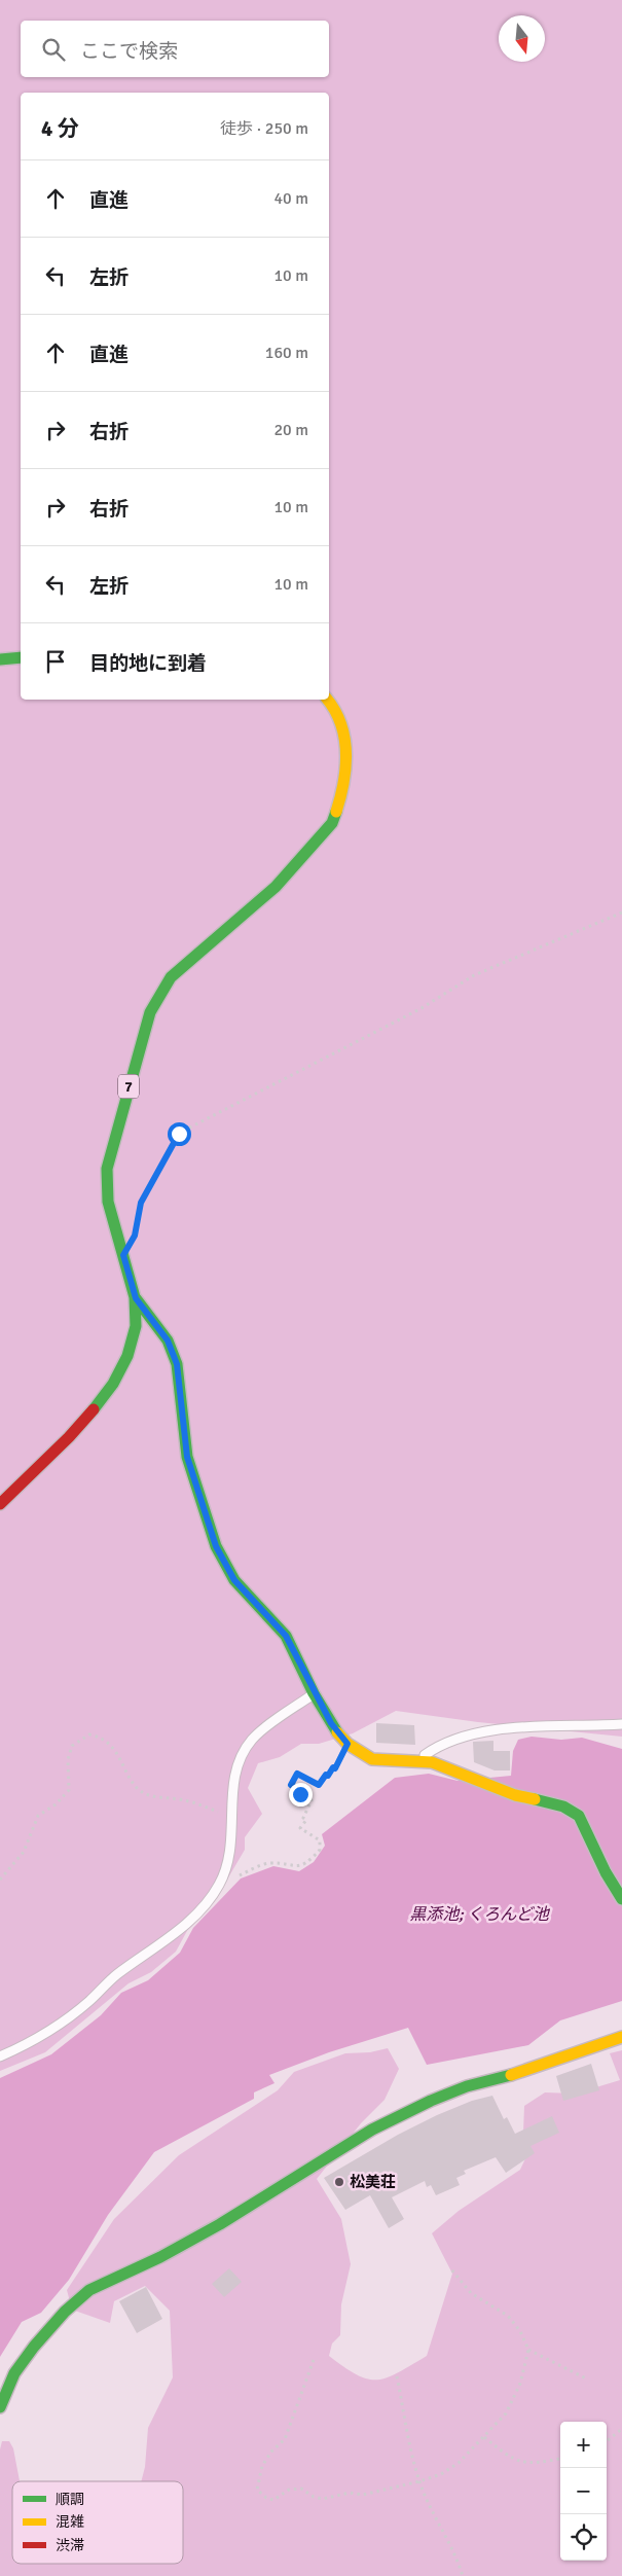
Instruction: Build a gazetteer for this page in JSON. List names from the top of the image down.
{
  "streets": {
    "street": ["7"]
  },
  "water": ["黒添池; くろんど池"],
  "places": ["松美荘"],
  "legend": ["順調", "混雑", "渋滞"],
  "north": "bottom",
  "page": {
    "search": "ここで検索",
    "heading": ["4 分", "徒歩 · 250 m"],
    "list": [
      ["直進", "40 m"],
      ["左折", "10 m"],
      ["直進", "160 m"],
      ["右折", "20 m"],
      ["右折", "10 m"],
      ["左折", "10 m"],
      "目的地に到着"
    ],
    "map_buttons": ["+", "−"]
  }
}
